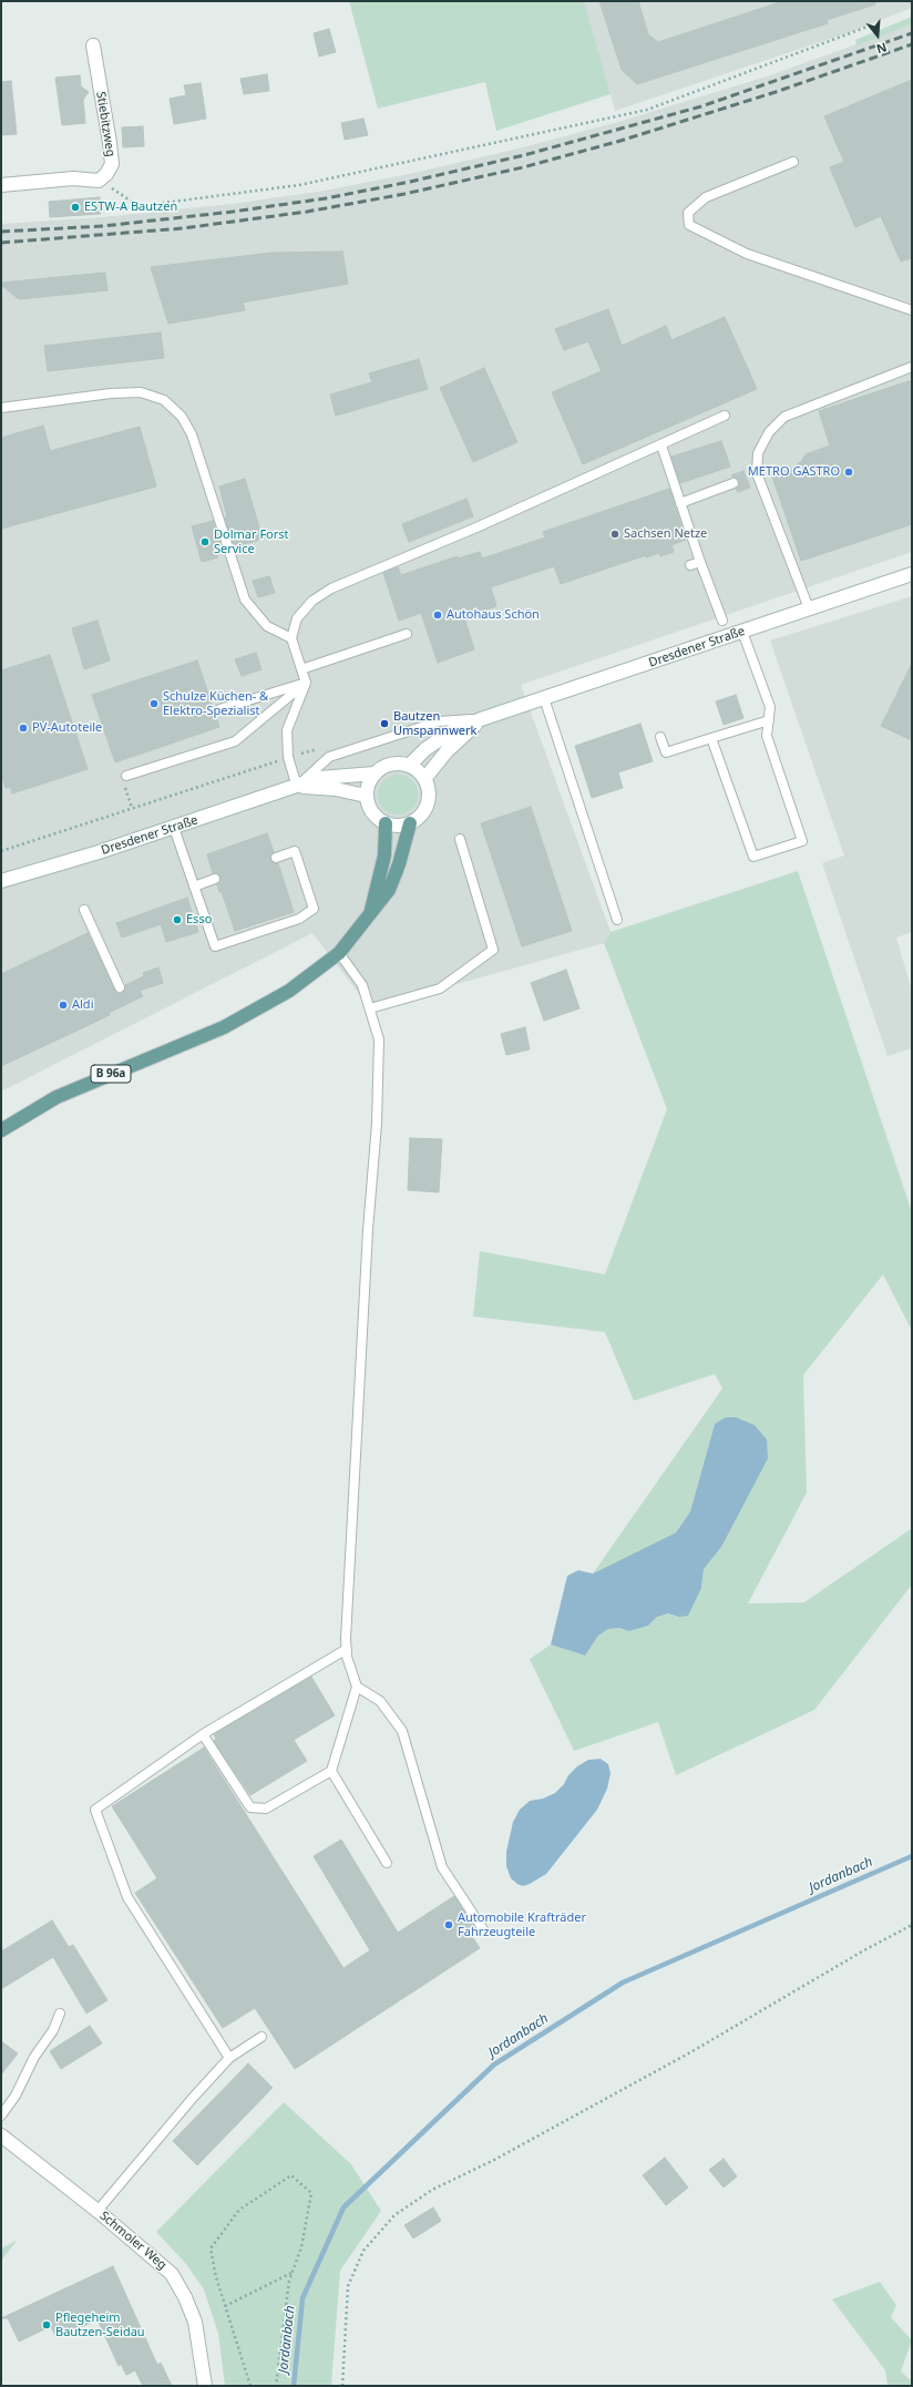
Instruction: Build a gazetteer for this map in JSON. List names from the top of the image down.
{
  "streets": {
    "main road": [
      "Stiebitzweg",
      "Dresdener Straße",
      "B 96a",
      "Schmoler Weg"
    ]
  },
  "crossings": [
    ["Dresdener Straße", "B 96a"]
  ],
  "water": ["Jordanbach"],
  "places": [
    "ESTW-A Bautzen",
    "METRO GASTRO",
    "Sachsen Netze",
    "Dolmar Forst Service",
    "Autohaus Schön",
    "Schulze Küchen- & Elektro-Spezialist",
    "Bautzen Umspannwerk",
    "PV-Autoteile",
    "Esso",
    "Aldi",
    "Automobile Krafträder Fahrzeugteile",
    "Pflegeheim Bautzen-Seidau"
  ],
  "north": "bottom"
}
